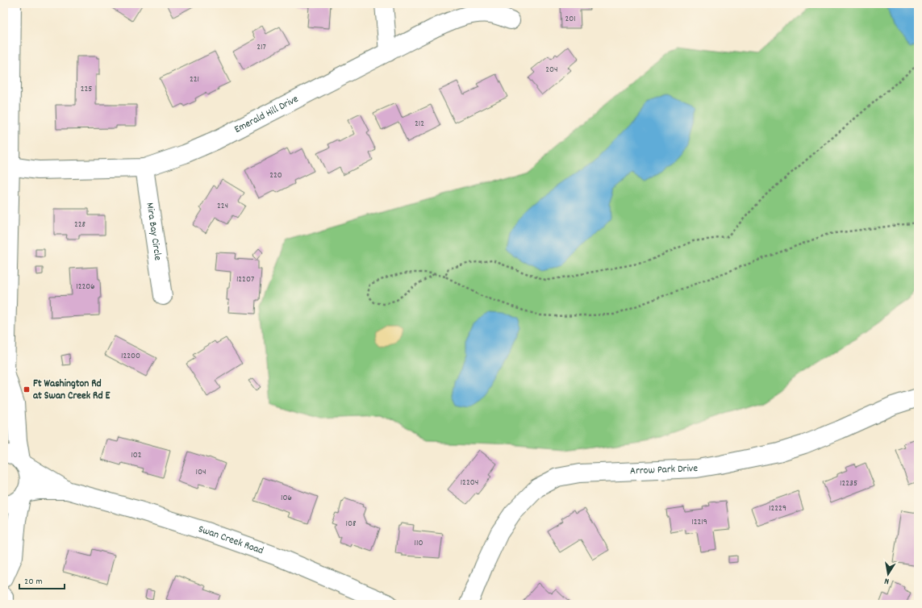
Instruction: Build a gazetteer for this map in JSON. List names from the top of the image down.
{
  "streets": {
    "street": [
      "Emerald Hill Drive",
      "Mira Bay Circle",
      "Arrow Park Drive",
      "Swan Creek Road"
    ]
  },
  "crossings": [
    ["Emerald Hill Drive", "Mira Bay Circle"]
  ],
  "places": {
    "transit": ["Ft Washington Rd at Swan Creek Rd E"]
  },
  "house_numbers": [
    "201",
    "217",
    "204",
    "221",
    "225",
    "212",
    "220",
    "224",
    "228",
    "12207",
    "12206",
    "12200",
    "102",
    "104",
    "12204",
    "12235",
    "106",
    "12229",
    "12219",
    "108",
    "110"
  ],
  "scale_bar": "20 m",
  "north": "bottom"
}
